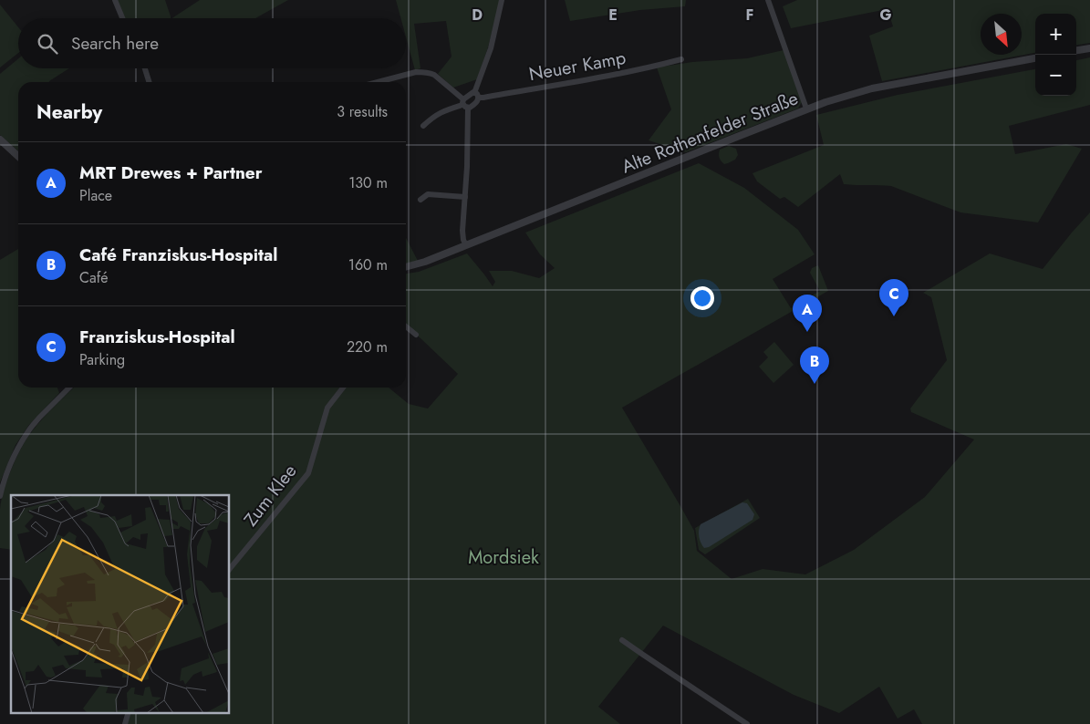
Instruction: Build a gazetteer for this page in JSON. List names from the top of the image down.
{
  "streets": {
    "street": ["Neuer Kamp", "Alte Rothenfelder Straße", "Zum Klee"]
  },
  "parks": ["Mordsiek"],
  "north": "bottom right",
  "page": {
    "map_buttons": ["+", "−"],
    "search": "Search here",
    "heading": ["Nearby", "3 results"],
    "list": [
      {
        "mark": "A",
        "name": "MRT Drewes + Partner",
        "note": "Place",
        "value": "130 m"
      },
      {
        "mark": "B",
        "name": "Café Franziskus-Hospital",
        "note": "Café",
        "value": "160 m"
      },
      {
        "mark": "C",
        "name": "Franziskus-Hospital",
        "note": "Parking",
        "value": "220 m"
      }
    ],
    "pins": ["C", "A", "B"]
  },
  "grid": {
    "columns": [
      "D",
      "E",
      "F",
      "G"
    ]
  }
}
